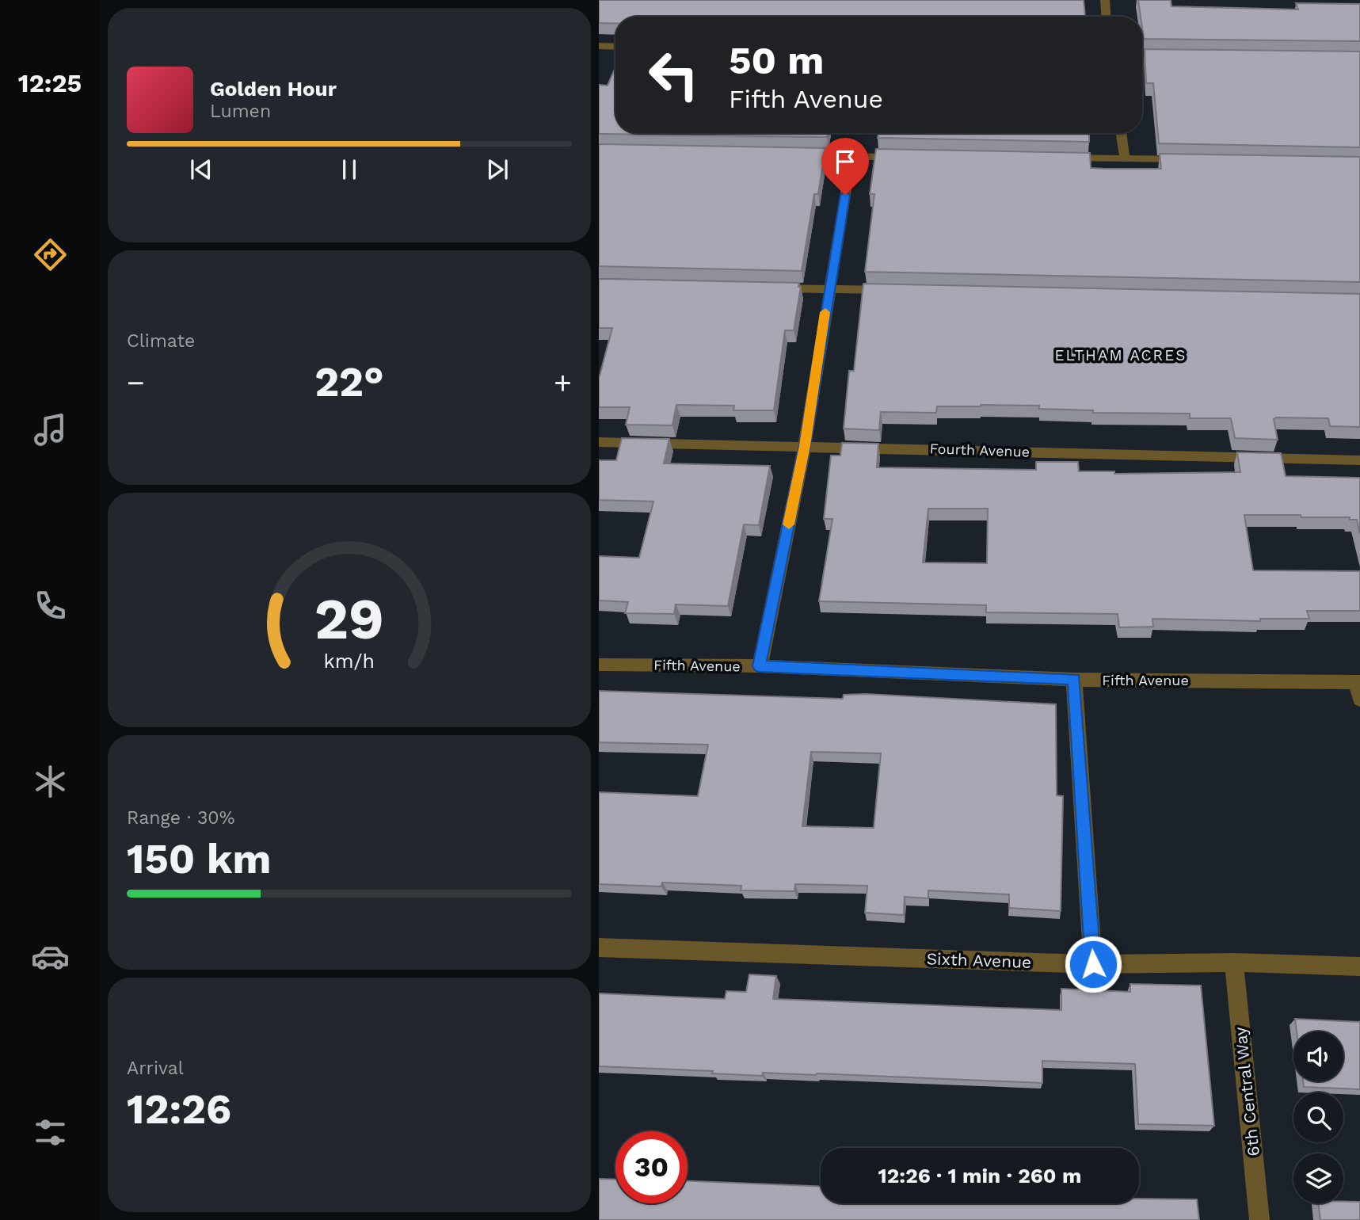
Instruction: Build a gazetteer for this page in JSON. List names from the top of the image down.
{
  "streets": {
    "street": [
      "Fourth Avenue",
      "Fifth Avenue",
      "Sixth Avenue",
      "6th Central Way"
    ]
  },
  "crossings": [
    ["Sixth Avenue", "6th Central Way"]
  ],
  "districts": ["ELTHAM ACRES"],
  "page": {
    "tabs": "12:25",
    "turn": ["50 m", "Fifth Avenue"],
    "song": ["Golden Hour", "Lumen"],
    "tile": [
      "Climate",
      ["Range · 30%", "150 km"],
      ["Arrival", "12:26"]
    ],
    "heat": ["−", "22°", "+"],
    "limit": "30",
    "trip": "12:26 · 1 min · 260 m",
    "gauge": ["29", "km/h"]
  }
}
